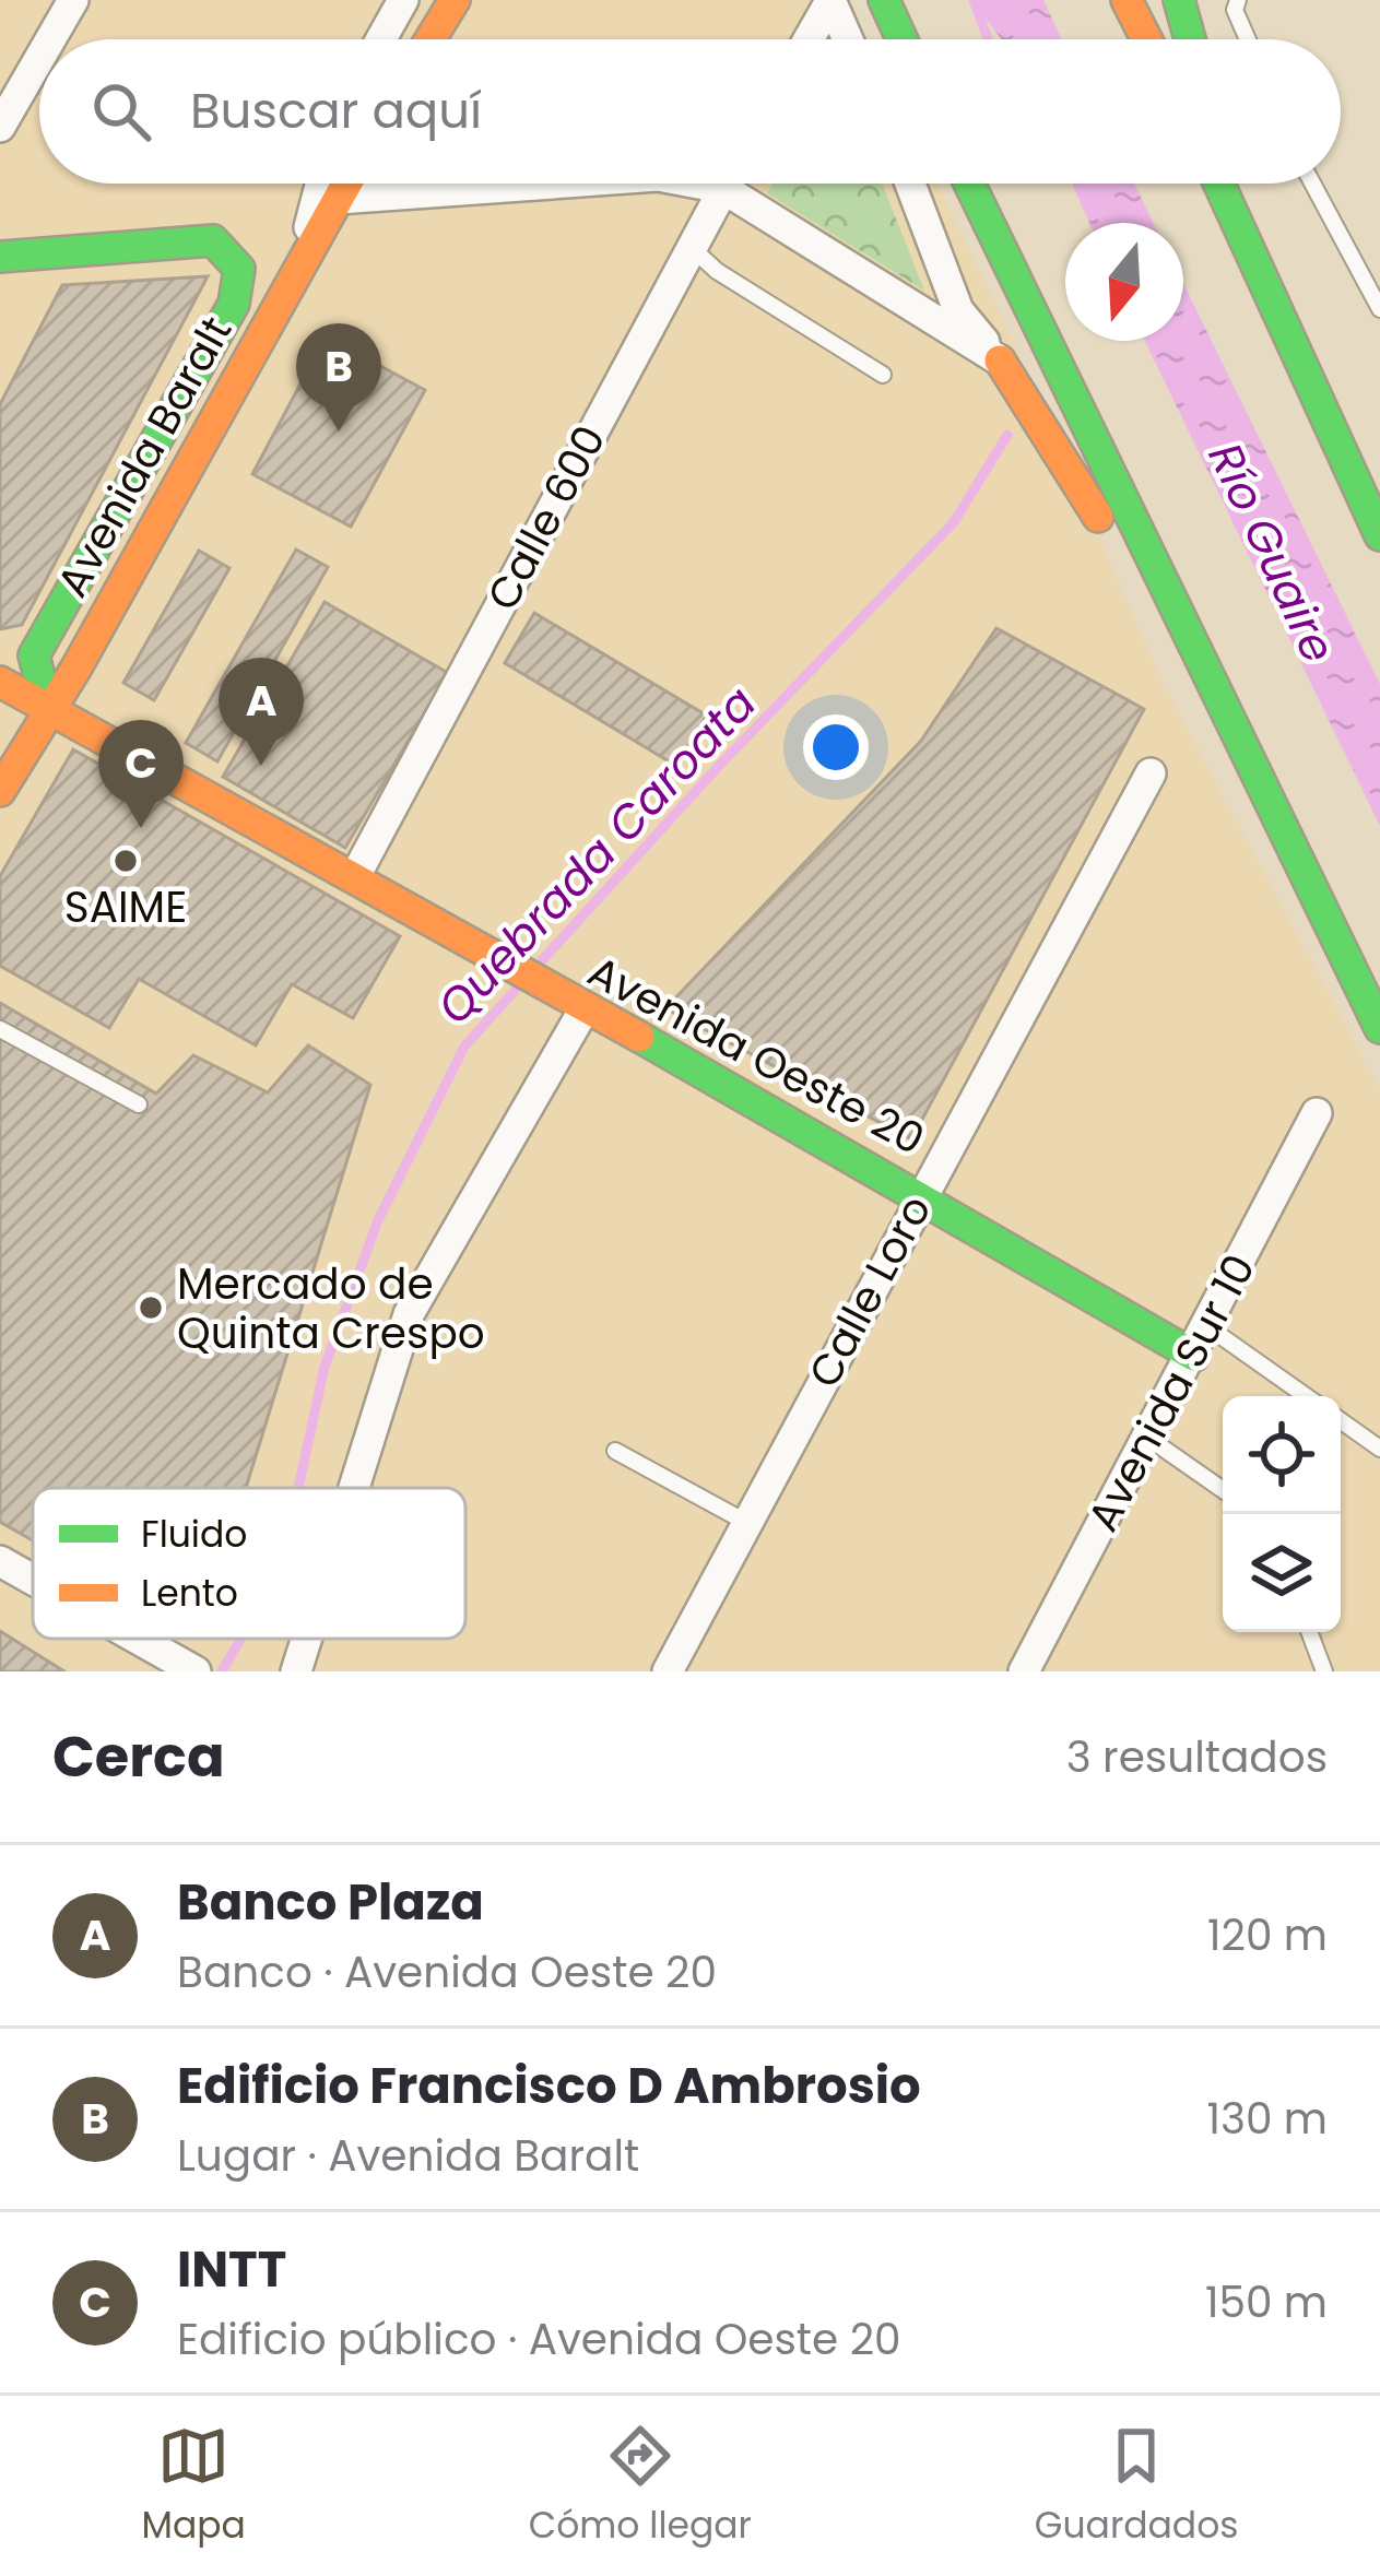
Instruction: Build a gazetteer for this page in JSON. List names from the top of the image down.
{
  "streets": {
    "main road": ["Avenida Baralt", "Avenida Oeste 20"],
    "street": ["Calle 600", "Calle Loro", "Avenida Sur 10"]
  },
  "crossings": [
    ["Avenida Baralt", "Avenida Oeste 20"],
    ["Calle 600", "Avenida Oeste 20"],
    ["Avenida Oeste 20", "Calle Loro"],
    ["Avenida Oeste 20", "Avenida Sur 10"]
  ],
  "water": ["Río Guaire", "Quebrada Caroata"],
  "places": ["SAIME", "Mercado de Quinta Crespo"],
  "legend": ["Fluido", "Lento"],
  "north": "bottom",
  "page": {
    "search": "Buscar aquí",
    "pins": ["B", "A", "C"],
    "heading": ["Cerca", "3 resultados"],
    "list": [
      {
        "mark": "A",
        "name": "Banco Plaza",
        "note": "Banco · Avenida Oeste 20",
        "value": "120 m"
      },
      {
        "mark": "B",
        "name": "Edificio Francisco D Ambrosio",
        "note": "Lugar · Avenida Baralt",
        "value": "130 m"
      },
      {
        "mark": "C",
        "name": "INTT",
        "note": "Edificio público · Avenida Oeste 20",
        "value": "150 m"
      }
    ],
    "nav": ["Mapa", "Cómo llegar", "Guardados"]
  }
}
